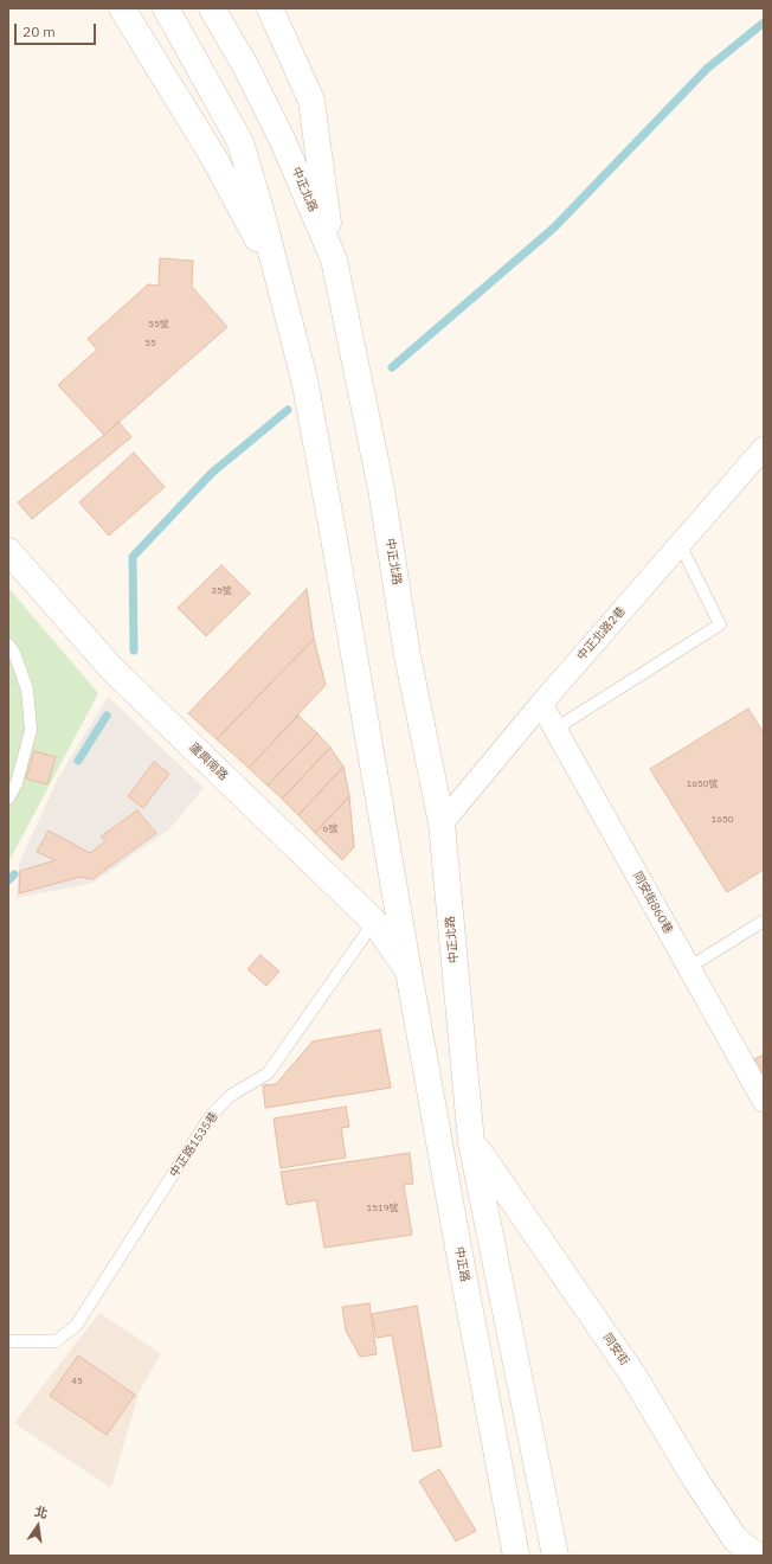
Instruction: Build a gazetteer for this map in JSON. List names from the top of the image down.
{
  "streets": {
    "street": [
      "中正北路",
      "中正北路2巷",
      "蘆興南路",
      "同安街860巷",
      "中正路",
      "同安街"
    ],
    "lane": ["中正路1535巷"]
  },
  "crossings": [
    ["中正北路", "中正北路2巷"],
    ["中正北路", "同安街"],
    ["中正北路2巷", "同安街860巷"],
    ["蘆興南路", "中正路1535巷"],
    ["蘆興南路", "中正路"]
  ],
  "house_numbers": [
    "55號",
    "55",
    "35號",
    "1650號",
    "1650",
    "6號",
    "1519號",
    "45"
  ],
  "scale_bar": "20 m",
  "north": "top"
}
